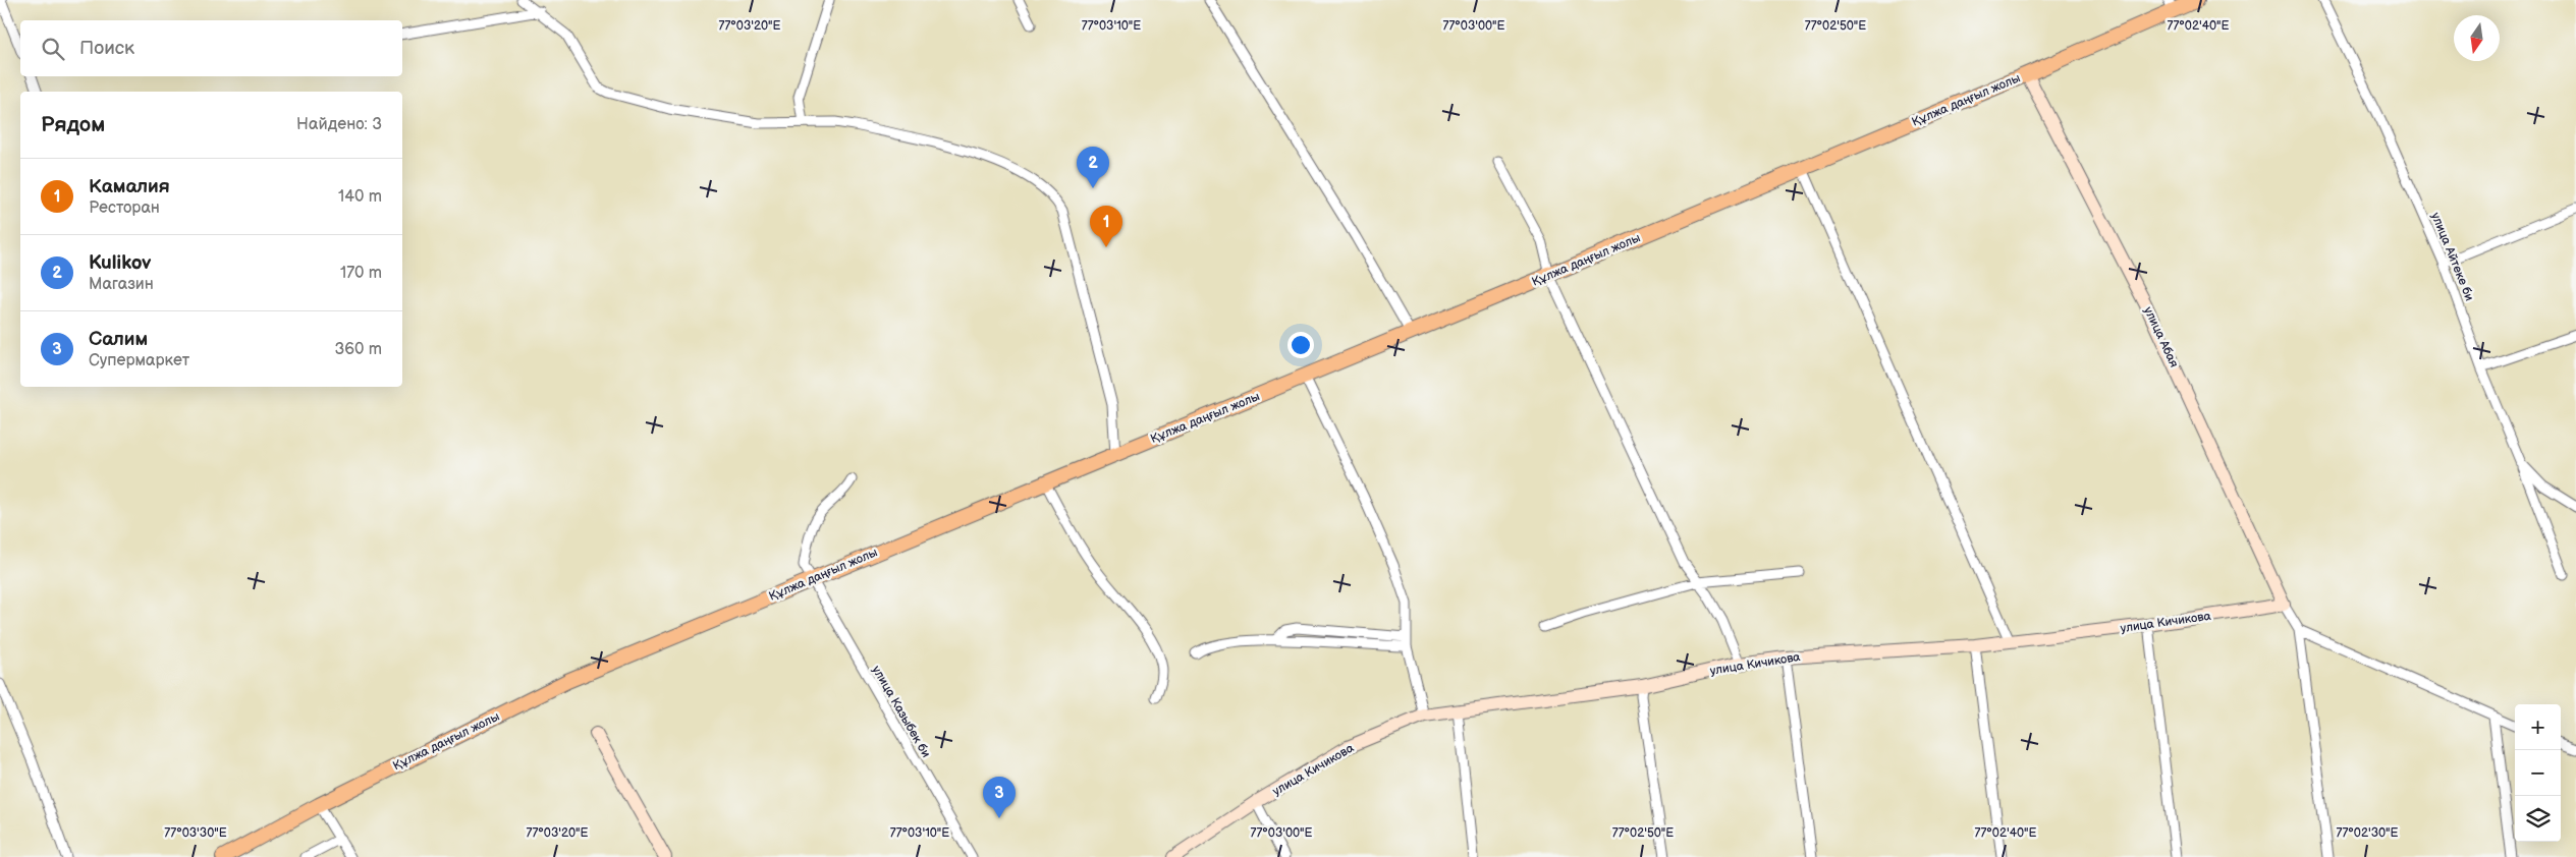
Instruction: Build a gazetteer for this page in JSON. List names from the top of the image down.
{
  "streets": {
    "main road": ["Құлжа даңғыл жолы"],
    "street": [
      "улица Айтеке би",
      "улица Абая",
      "улица Кичикова",
      "улица Казыбек би"
    ]
  },
  "crossings": [
    ["Құлжа даңғыл жолы", "улица Абая"],
    ["Құлжа даңғыл жолы", "улица Казыбек би"],
    ["улица Абая", "улица Кичикова"]
  ],
  "north": "bottom",
  "page": {
    "search": "Поиск",
    "heading": ["Рядом", "Найдено: 3"],
    "pins": ["2", "1", "3"],
    "list": [
      {
        "mark": "1",
        "name": "Камалия",
        "note": "Ресторан",
        "value": "140 m"
      },
      {
        "mark": "2",
        "name": "Kulikov",
        "note": "Магазин",
        "value": "170 m"
      },
      {
        "mark": "3",
        "name": "Салим",
        "note": "Супермаркет",
        "value": "360 m"
      }
    ],
    "map_buttons": ["+", "−"]
  },
  "coordinates": [
    "77°03'20\"E",
    "77°03'10\"E",
    "77°03'00\"E",
    "77°02'50\"E",
    "77°02'40\"E",
    "77°03'30\"E",
    "77°02'30\"E"
  ]
}
